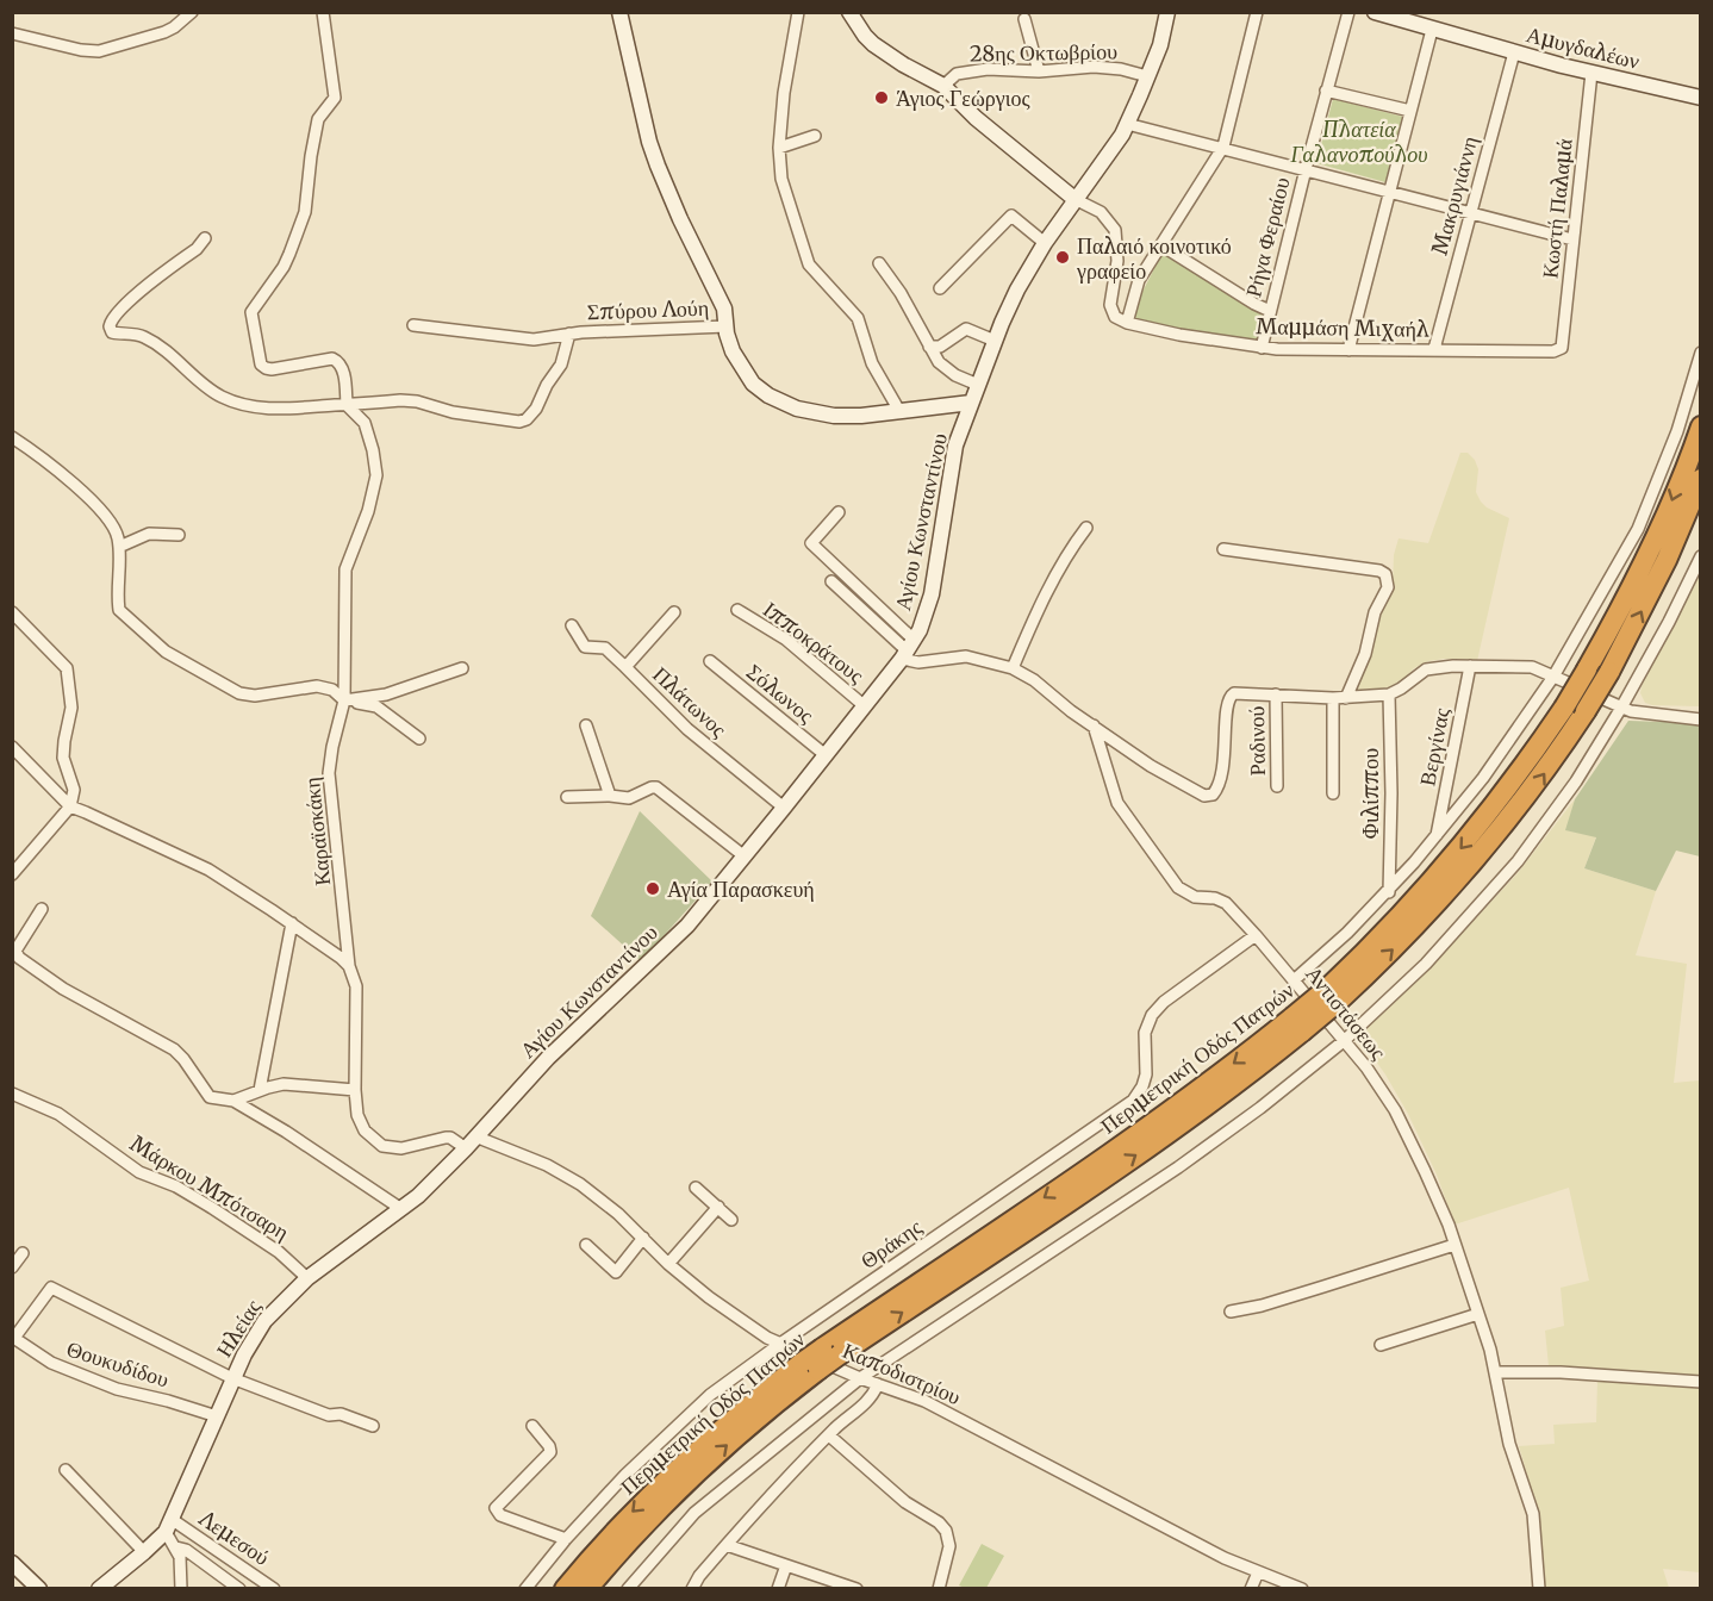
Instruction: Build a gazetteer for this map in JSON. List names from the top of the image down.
{
  "streets": {
    "highway": ["Περιμετρική Οδός Πατρών"],
    "main road": ["Αμυγδαλέων", "Αγίου Κωνσταντίνου", "Ηλείας"],
    "street": [
      "28ης Οκτωβρίου",
      "Μακρυγιάννη",
      "Κωστή Παλαμά",
      "Ρήγα Φεραίου",
      "Σπύρου Λούη",
      "Μαμμάση Μιχαήλ",
      "Ιπποκράτους",
      "Σόλωνος",
      "Πλάτωνος",
      "Ραδινού",
      "Βεργίνας",
      "Φιλίππου",
      "Καραϊσκάκη",
      "Αντιστάσεως",
      "Μάρκου Μπότσαρη",
      "Θράκης",
      "Θουκυδίδου",
      "Καποδιστρίου",
      "Λεμεσού"
    ]
  },
  "crossings": [
    ["Αμυγδαλέων", "Μακρυγιάννη"],
    ["Αμυγδαλέων", "Κωστή Παλαμά"],
    ["28ης Οκτωβρίου", "Αγίου Κωνσταντίνου"],
    ["Μακρυγιάννη", "Μαμμάση Μιχαήλ"],
    ["Κωστή Παλαμά", "Μαμμάση Μιχαήλ"],
    ["Ρήγα Φεραίου", "Μαμμάση Μιχαήλ"],
    ["Αγίου Κωνσταντίνου", "Ιπποκράτους"],
    ["Αγίου Κωνσταντίνου", "Σόλωνος"],
    ["Αγίου Κωνσταντίνου", "Πλάτωνος"],
    ["Αγίου Κωνσταντίνου", "Ηλείας"],
    ["Αγίου Κωνσταντίνου", "Καποδιστρίου"],
    ["Καραϊσκάκη", "Καποδιστρίου"],
    ["Αντιστάσεως", "Θράκης"],
    ["Μάρκου Μπότσαρη", "Ηλείας"],
    ["Θράκης", "Καποδιστρίου"],
    ["Ηλείας", "Θουκυδίδου"],
    ["Ηλείας", "Καποδιστρίου"],
    ["Ηλείας", "Λεμεσού"]
  ],
  "parks": ["Πλατεία Γαλανοπούλου"],
  "places": ["Άγιος Γεώργιος", "Παλαιό κοινοτικό γραφείο", "Αγία Παρασκευή"]
}
